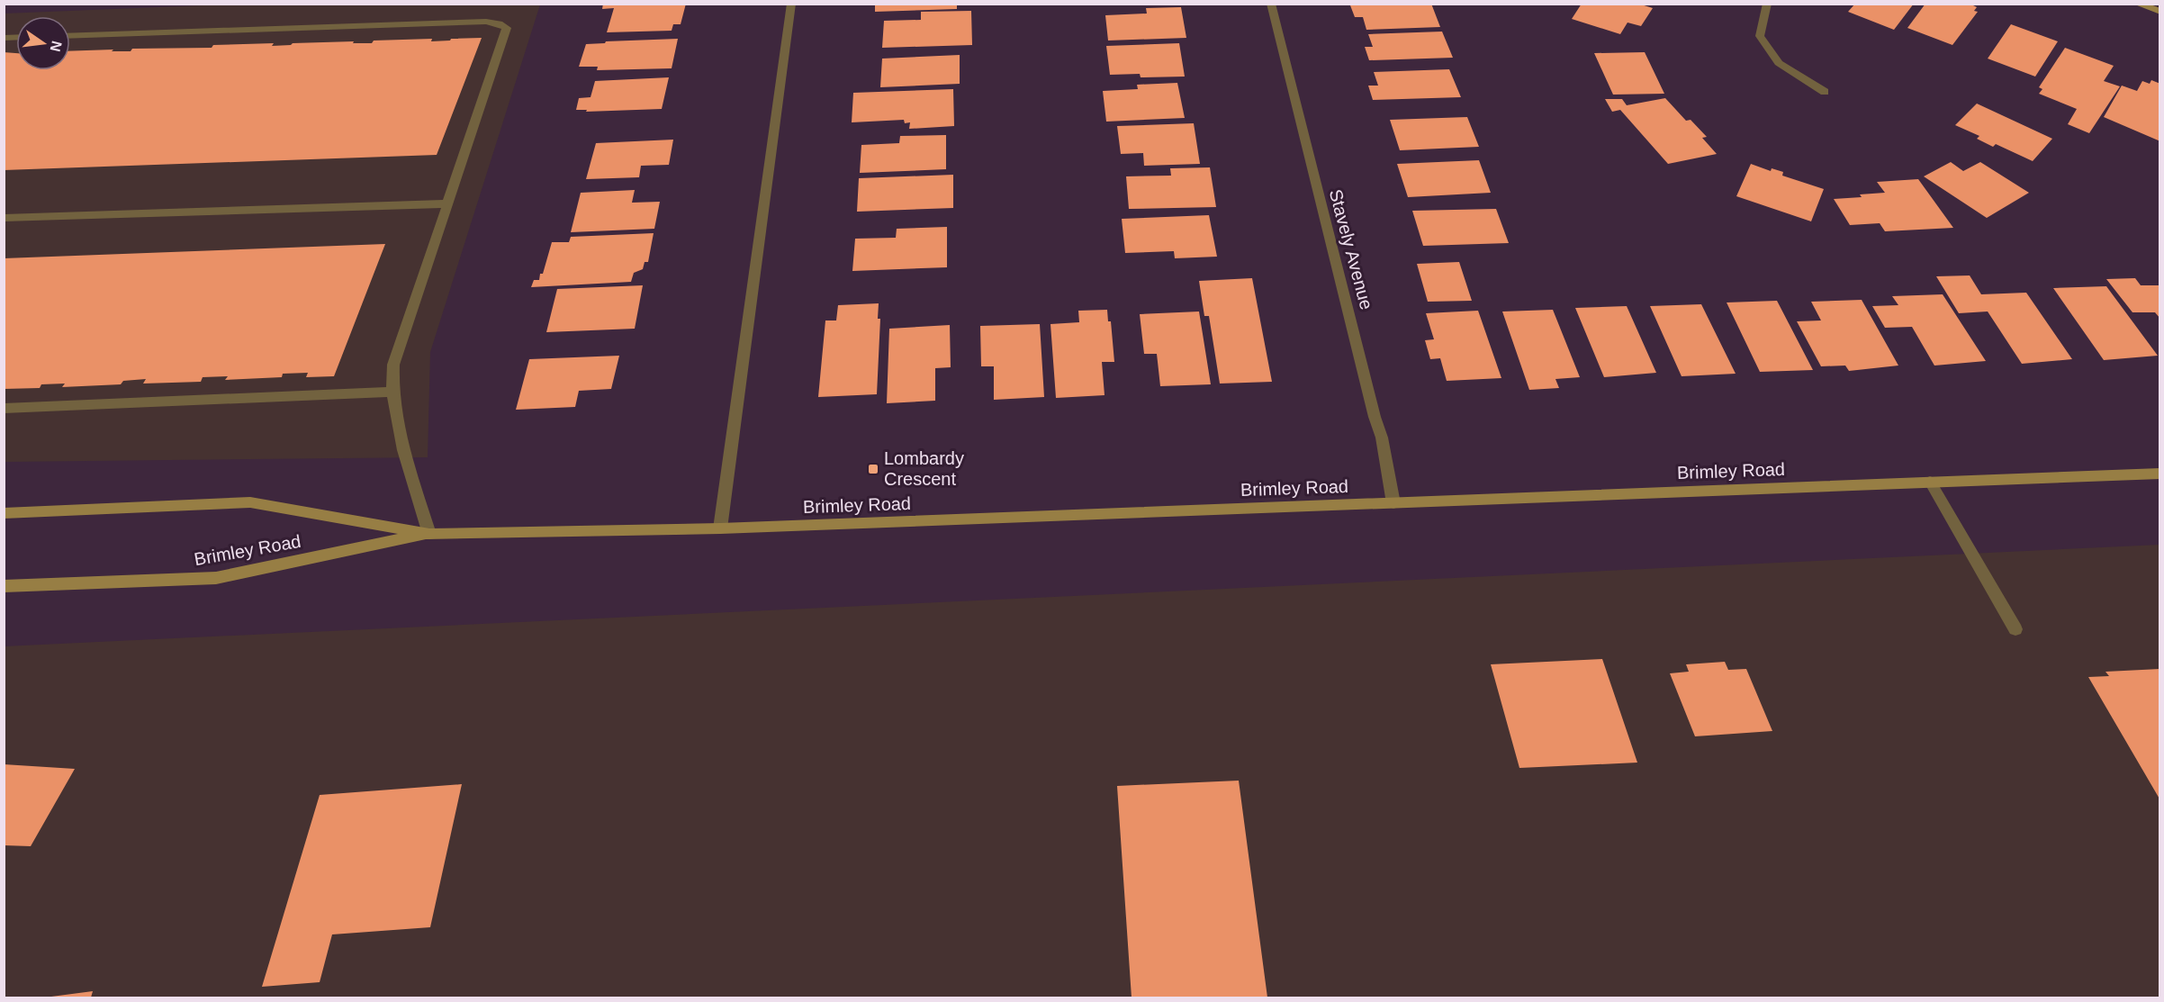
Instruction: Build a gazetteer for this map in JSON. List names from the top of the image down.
{
  "streets": {
    "main road": ["Brimley Road"],
    "street": ["Stavely Avenue"]
  },
  "crossings": [
    ["Stavely Avenue", "Brimley Road"]
  ],
  "places": {
    "transit": ["Lombardy Crescent"]
  },
  "north": "right"
}
